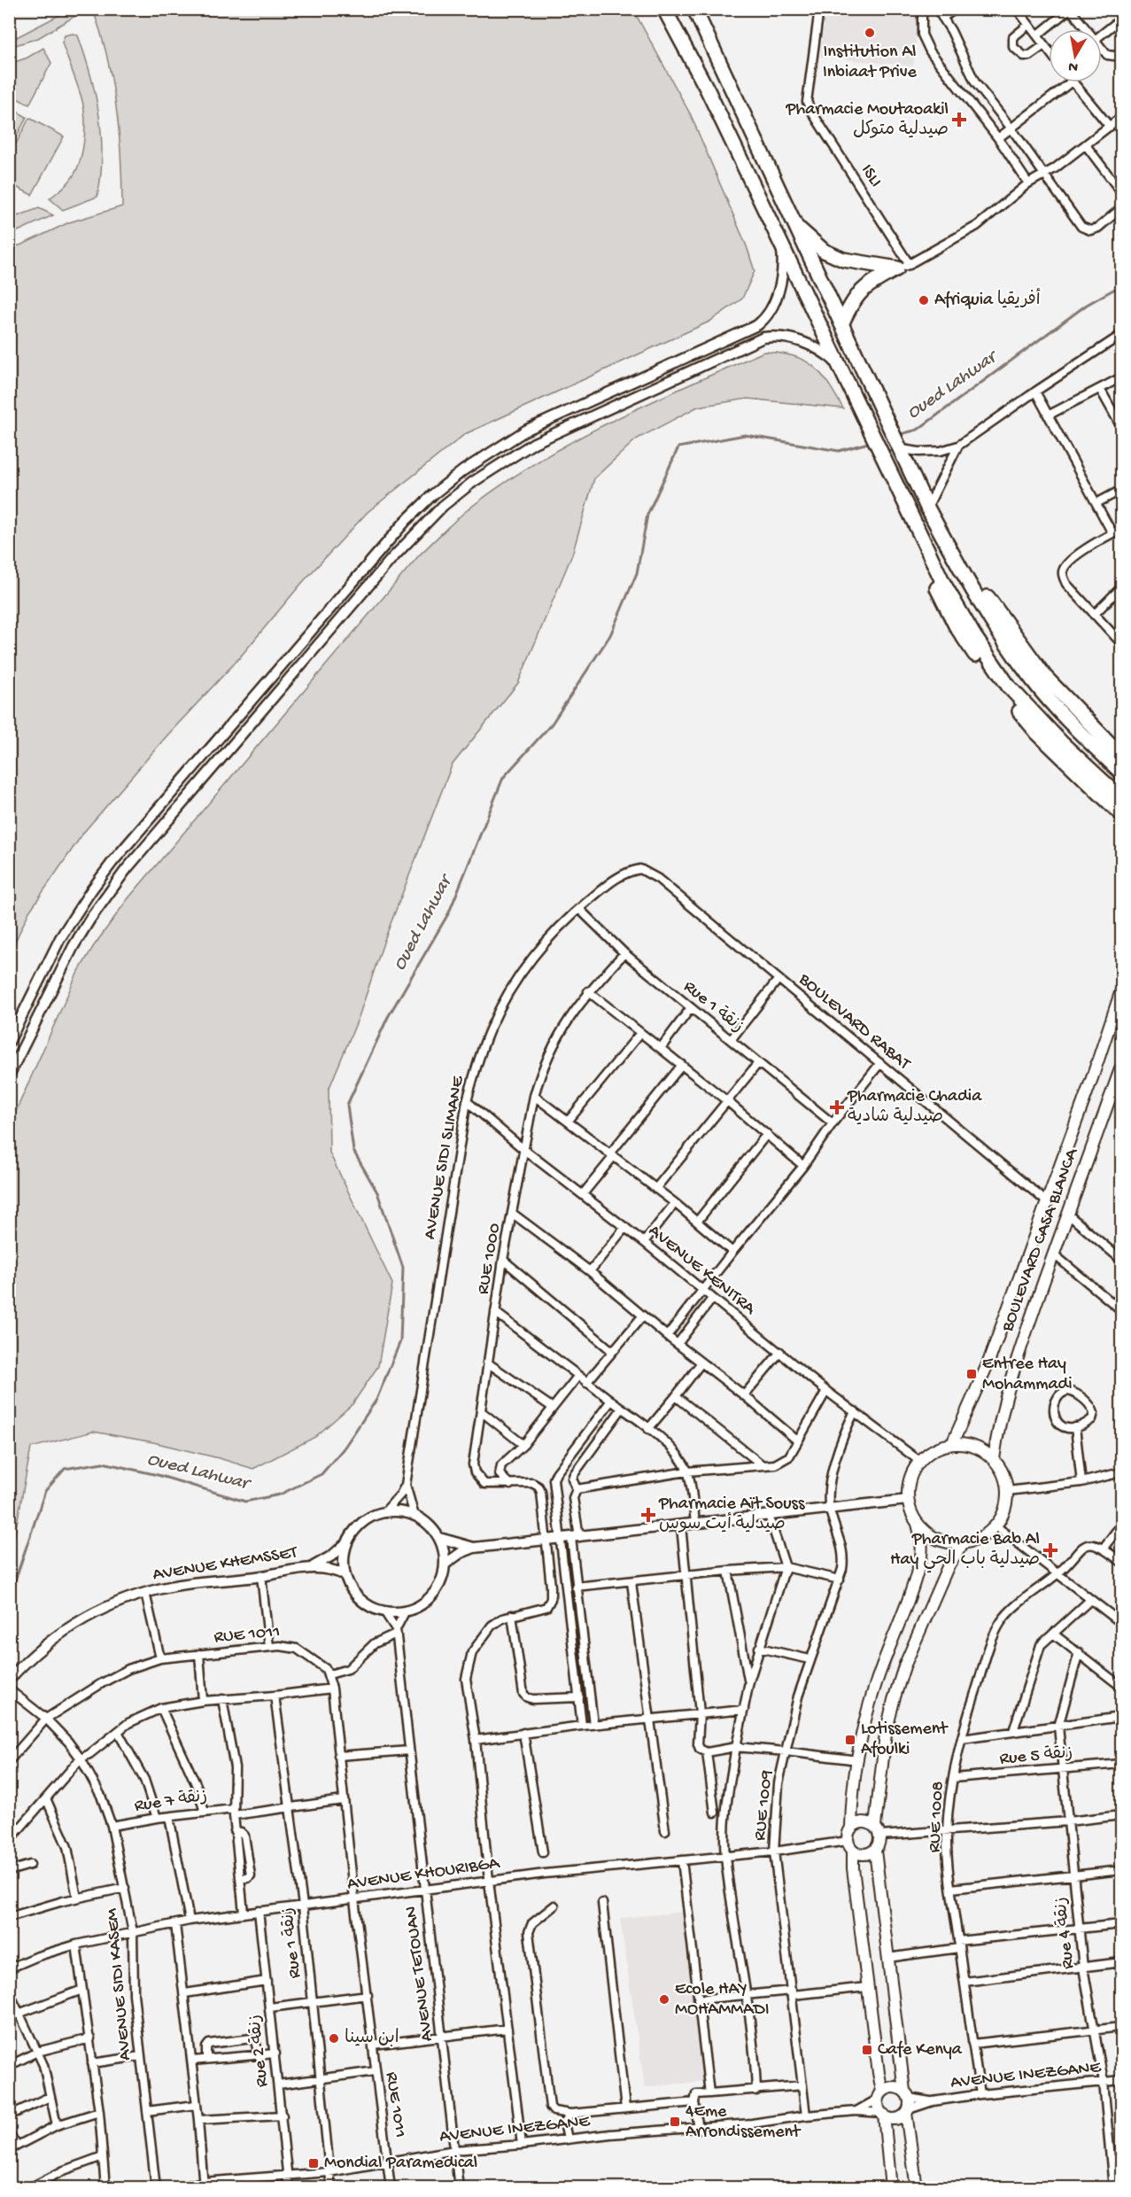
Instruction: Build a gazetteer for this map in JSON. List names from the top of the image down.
{
  "streets": {
    "main road": ["BOULEVARD CASA BLANCA"],
    "street": [
      "ISLI",
      "Rue 1 زنقة",
      "BOULEVARD RABAT",
      "AVENUE SIDI SLIMANE",
      "RUE 1000",
      "AVENUE KENITRA",
      "AVENUE KHEMSSET",
      "RUE 1011",
      "Rue 5 زنقة",
      "Rue 7 زنقة",
      "RUE 1009",
      "RUE 1008",
      "AVENUE KHOURIBGA",
      "Rue 4 زنقة",
      "AVENUE TETOUAN",
      "AVENUE SIDI KASEM",
      "Rue 2 زنقة",
      "AVENUE INEZGANE"
    ]
  },
  "crossings": [
    ["Rue 1 زنقة", "AVENUE SIDI SLIMANE"],
    ["Rue 1 زنقة", "RUE 1000"],
    ["Rue 1 زنقة", "Rue 7 زنقة"],
    ["Rue 1 زنقة", "AVENUE KHOURIBGA"],
    ["Rue 1 زنقة", "AVENUE INEZGANE"],
    ["BOULEVARD RABAT", "AVENUE SIDI SLIMANE"],
    ["BOULEVARD RABAT", "BOULEVARD CASA BLANCA"],
    ["AVENUE SIDI SLIMANE", "AVENUE KENITRA"],
    ["AVENUE SIDI SLIMANE", "AVENUE KHEMSSET"],
    ["AVENUE SIDI SLIMANE", "AVENUE TETOUAN"],
    ["BOULEVARD CASA BLANCA", "AVENUE KENITRA"],
    ["RUE 1000", "AVENUE KENITRA"],
    ["AVENUE KHEMSSET", "AVENUE TETOUAN"],
    ["RUE 1011", "Rue 7 زنقة"],
    ["RUE 1011", "AVENUE KHOURIBGA"],
    ["RUE 1011", "AVENUE SIDI KASEM"],
    ["RUE 1011", "AVENUE INEZGANE"],
    ["Rue 5 زنقة", "RUE 1008"],
    ["Rue 5 زنقة", "Rue 4 زنقة"],
    ["Rue 7 زنقة", "AVENUE SIDI KASEM"],
    ["RUE 1009", "AVENUE KHOURIBGA"],
    ["RUE 1009", "AVENUE INEZGANE"],
    ["RUE 1008", "AVENUE INEZGANE"],
    ["AVENUE KHOURIBGA", "AVENUE TETOUAN"],
    ["AVENUE KHOURIBGA", "AVENUE SIDI KASEM"],
    ["AVENUE KHOURIBGA", "Rue 2 زنقة"],
    ["Rue 4 زنقة", "AVENUE INEZGANE"],
    ["AVENUE TETOUAN", "AVENUE INEZGANE"],
    ["Rue 2 زنقة", "AVENUE INEZGANE"]
  ],
  "water": ["Oued Lahwar"],
  "places": {
    "other": [
      "Institution Al Inbiaat Prive",
      "Afriquia أفريقيا",
      "Ecole HAY MOHAMMADI",
      "ابن سينا"
    ],
    "health": [
      "Pharmacie Moutaoakil صيدلية متوكل",
      "Pharmacie Chadia صيدلية شادية",
      "Pharmacie Aït Souss صيدلية أيت سوس",
      "Pharmacie Bab Al Hay صيدلية باب الحي"
    ],
    "transit": [
      "Entree Hay Mohammadi",
      "Lotissement Afoulki",
      "Cafe Kenya",
      "4Eme Arrondissement",
      "Mondial Paramedical"
    ]
  },
  "north": "bottom"
}
